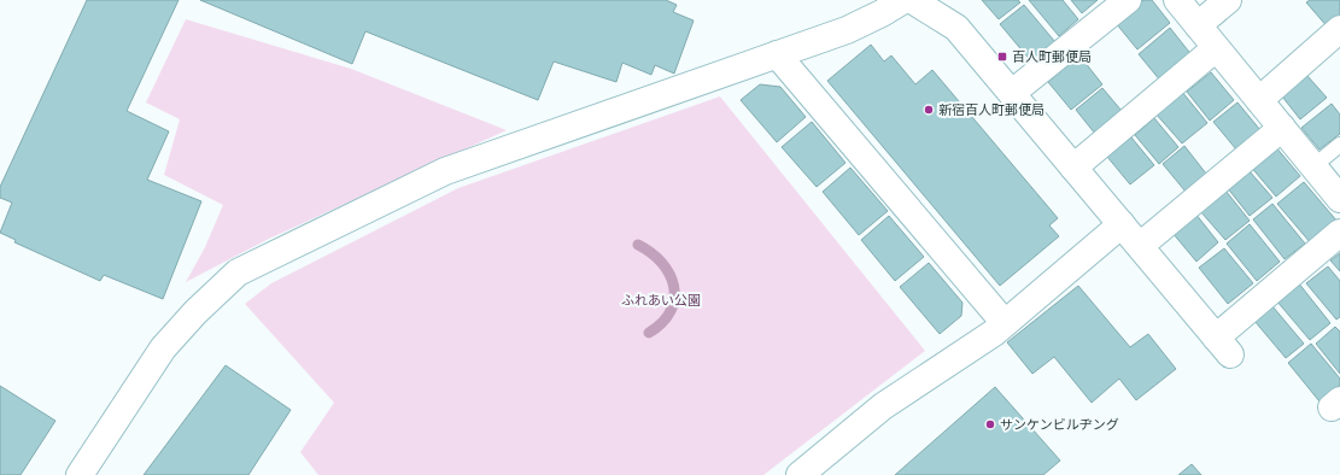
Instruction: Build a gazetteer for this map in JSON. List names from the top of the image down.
{
  "parks": ["ふれあい公園"],
  "places": {
    "transit": ["百人町郵便局"],
    "other": ["新宿百人町郵便局", "サンケンビルヂング"]
  }
}
